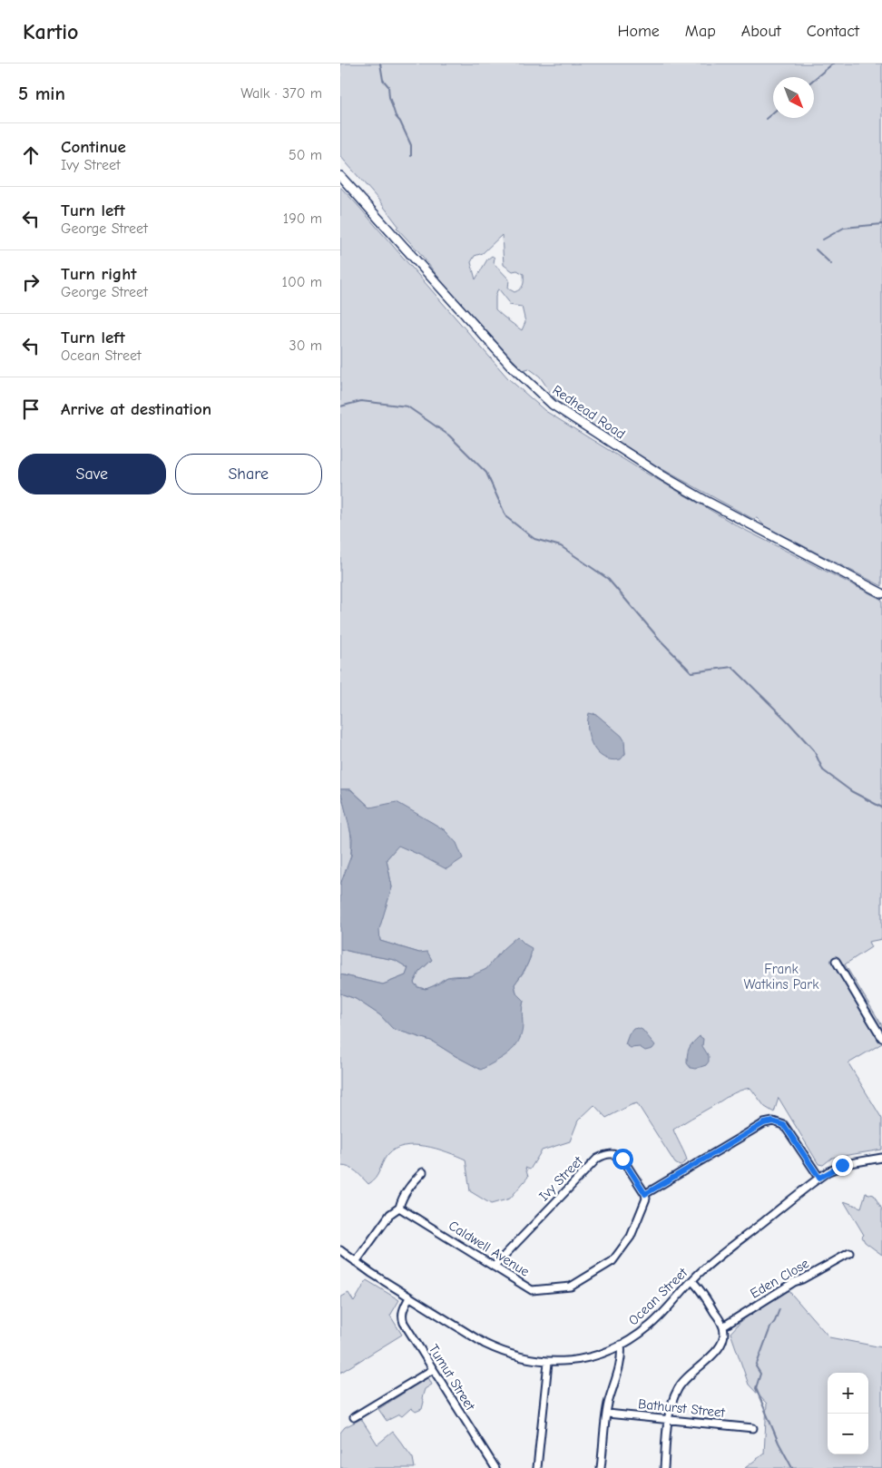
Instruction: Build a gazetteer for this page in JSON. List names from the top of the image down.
{
  "streets": {
    "main road": ["Redhead Road"],
    "street": [
      "Ivy Street",
      "Caldwell Avenue",
      "Eden Close",
      "Ocean Street",
      "Tumut Street",
      "Bathurst Street"
    ]
  },
  "crossings": [
    ["Ivy Street", "Caldwell Avenue"],
    ["Ocean Street", "Tumut Street"]
  ],
  "parks": ["Frank Watkins Park"],
  "north": "bottom right",
  "page": {
    "header": "Kartio",
    "nav": [
      "Home",
      "Map",
      "About",
      "Contact"
    ],
    "heading": ["5 min", "Walk · 370 m"],
    "list": [
      ["Continue", "Ivy Street", "50 m"],
      ["Turn left", "George Street", "190 m"],
      ["Turn right", "George Street", "100 m"],
      ["Turn left", "Ocean Street", "30 m"],
      "Arrive at destination"
    ],
    "buttons": ["Save", "Share"],
    "map_buttons": ["+", "−"]
  }
}
